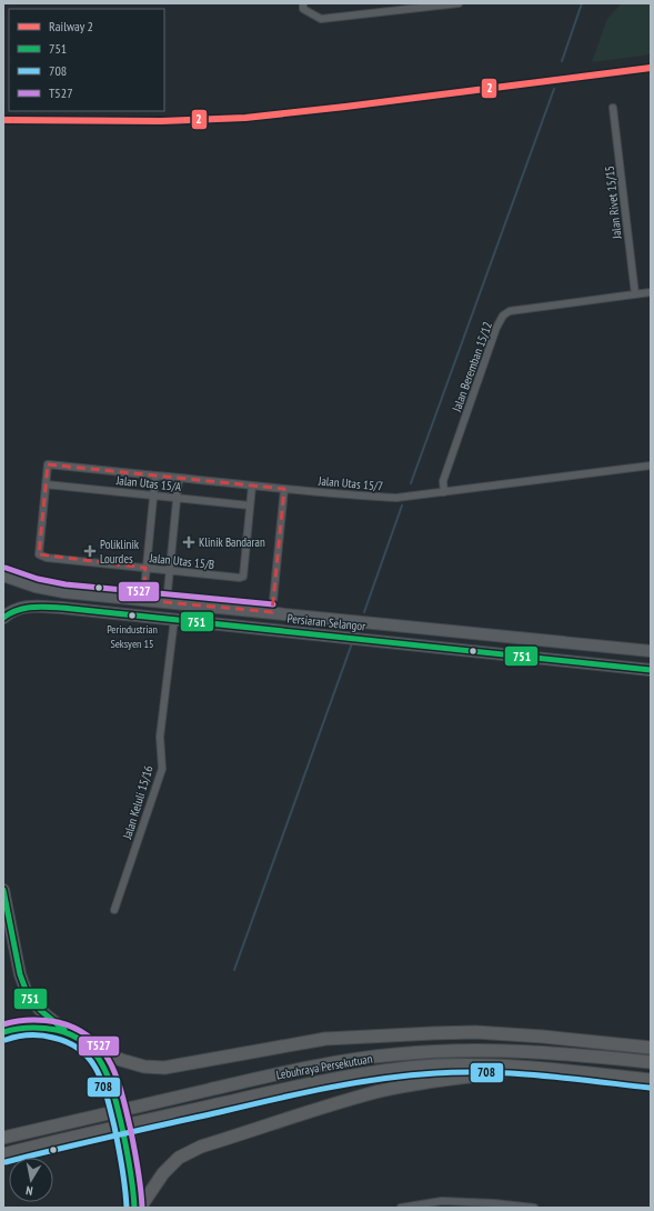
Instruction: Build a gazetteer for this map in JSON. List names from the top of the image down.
{
  "streets": {
    "highway": ["Lebuhraya Persekutuan"],
    "main road": ["Persiaran Selangor"],
    "street": [
      "Jalan Rivet 15/15",
      "Jalan Beremban 15/12",
      "Jalan Utas 15/A",
      "Jalan Utas 15/7",
      "Jalan Utas 15/B",
      "Jalan Keluli 15/16"
    ]
  },
  "crossings": [
    ["Jalan Rivet 15/15", "Jalan Beremban 15/12"],
    ["Jalan Beremban 15/12", "Jalan Utas 15/7"],
    ["Jalan Utas 15/A", "Jalan Utas 15/B"],
    ["Jalan Utas 15/7", "Jalan Utas 15/B"],
    ["Persiaran Selangor", "Jalan Keluli 15/16"]
  ],
  "places": {
    "health": ["Klinik Bandaran", "Poliklinik Lourdes"],
    "other": ["Perindustrian Seksyen 15"]
  },
  "lines": [
    "rail line 2",
    "transit line T527",
    "transit line 751",
    "transit line 708"
  ],
  "legend": [
    "Railway 2",
    "751",
    "708",
    "T527"
  ],
  "north": "bottom"
}
